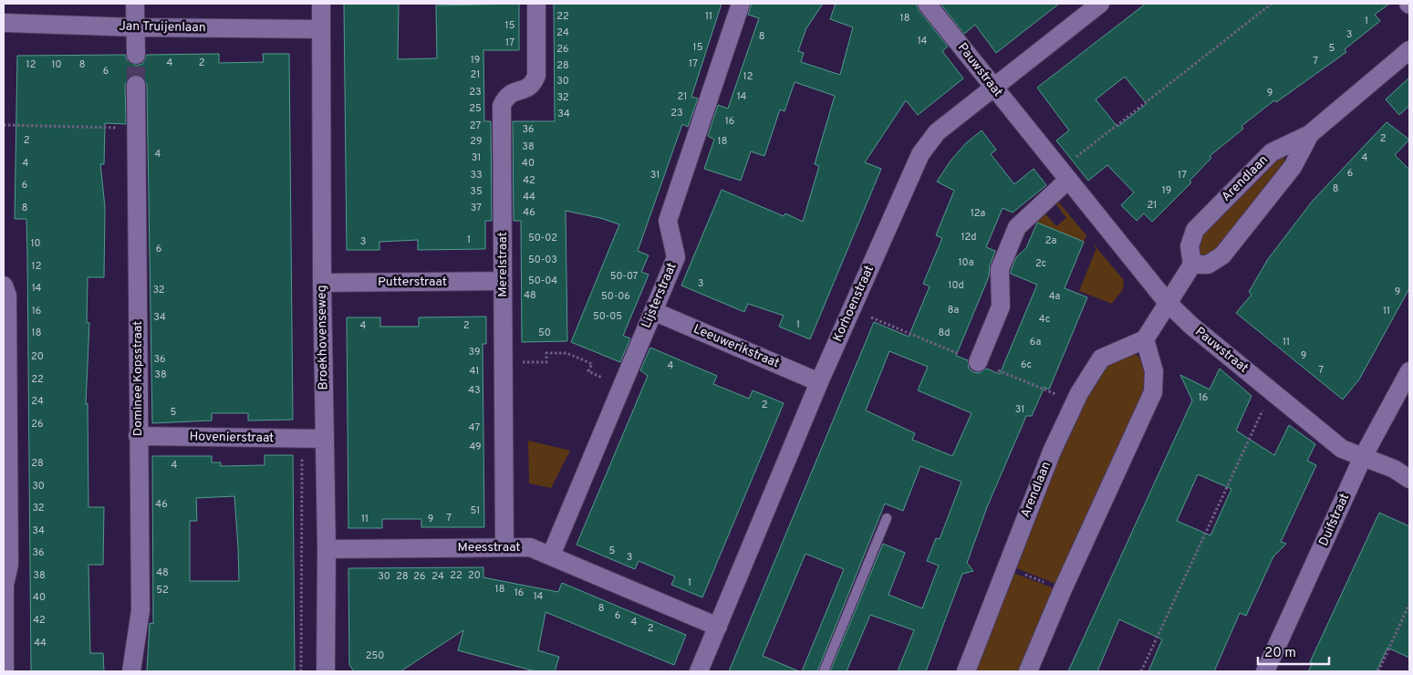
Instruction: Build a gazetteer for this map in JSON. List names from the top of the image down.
{
  "streets": {
    "street": [
      "Jan Truijenlaan",
      "Pauwstraat",
      "Arendlaan",
      "Merelstraat",
      "Putterstraat",
      "Lijsterstraat",
      "Korhoenstraat",
      "Broekhovenseweg",
      "Leeuwerikstraat",
      "Dominee Kopsstraat",
      "Hovenierstraat",
      "Duifstraat",
      "Meesstraat"
    ]
  },
  "crossings": [
    ["Jan Truijenlaan", "Broekhovenseweg"],
    ["Pauwstraat", "Korhoenstraat"],
    ["Pauwstraat", "Duifstraat"],
    ["Merelstraat", "Putterstraat"],
    ["Merelstraat", "Meesstraat"],
    ["Putterstraat", "Broekhovenseweg"],
    ["Lijsterstraat", "Leeuwerikstraat"],
    ["Lijsterstraat", "Meesstraat"],
    ["Korhoenstraat", "Leeuwerikstraat"],
    ["Korhoenstraat", "Meesstraat"],
    ["Broekhovenseweg", "Hovenierstraat"],
    ["Broekhovenseweg", "Meesstraat"],
    ["Dominee Kopsstraat", "Hovenierstraat"]
  ],
  "house_numbers": [
    "22",
    "11",
    "18",
    "1",
    "15",
    "24",
    "3",
    "8",
    "14",
    "17",
    "15",
    "5",
    "26",
    "19",
    "7",
    "4",
    "2",
    "17",
    "12",
    "10",
    "8",
    "28",
    "6",
    "21",
    "12",
    "30",
    "23",
    "9",
    "21",
    "14",
    "32",
    "25",
    "23",
    "34",
    "16",
    "27",
    "36",
    "2",
    "2",
    "29",
    "18",
    "38",
    "4",
    "31",
    "4",
    "4",
    "40",
    "6",
    "33",
    "31",
    "17",
    "42",
    "6",
    "8",
    "19",
    "35",
    "44",
    "21",
    "8",
    "37",
    "46",
    "12a",
    "12d",
    "50-02",
    "1",
    "2a",
    "3",
    "10",
    "6",
    "50-03",
    "10a",
    "2c",
    "12",
    "50-07",
    "50-04",
    "3",
    "10d",
    "14",
    "32",
    "9",
    "48",
    "50-06",
    "4a",
    "8a",
    "16",
    "11",
    "50-05",
    "34",
    "4c",
    "1",
    "4",
    "2",
    "18",
    "50",
    "8d",
    "6a",
    "11",
    "39",
    "9",
    "20",
    "36",
    "6c",
    "4",
    "7",
    "41",
    "38",
    "22",
    "43",
    "16",
    "24",
    "2",
    "31",
    "5",
    "26",
    "47",
    "49",
    "28",
    "4",
    "30",
    "46",
    "32",
    "51",
    "7",
    "11",
    "9",
    "34",
    "5",
    "36",
    "3",
    "48",
    "38",
    "22",
    "20",
    "30",
    "28",
    "26",
    "24",
    "1",
    "18",
    "52",
    "16",
    "14",
    "40",
    "8",
    "6",
    "42",
    "4",
    "2",
    "44",
    "250"
  ],
  "scale_bar": "20 m"
}
